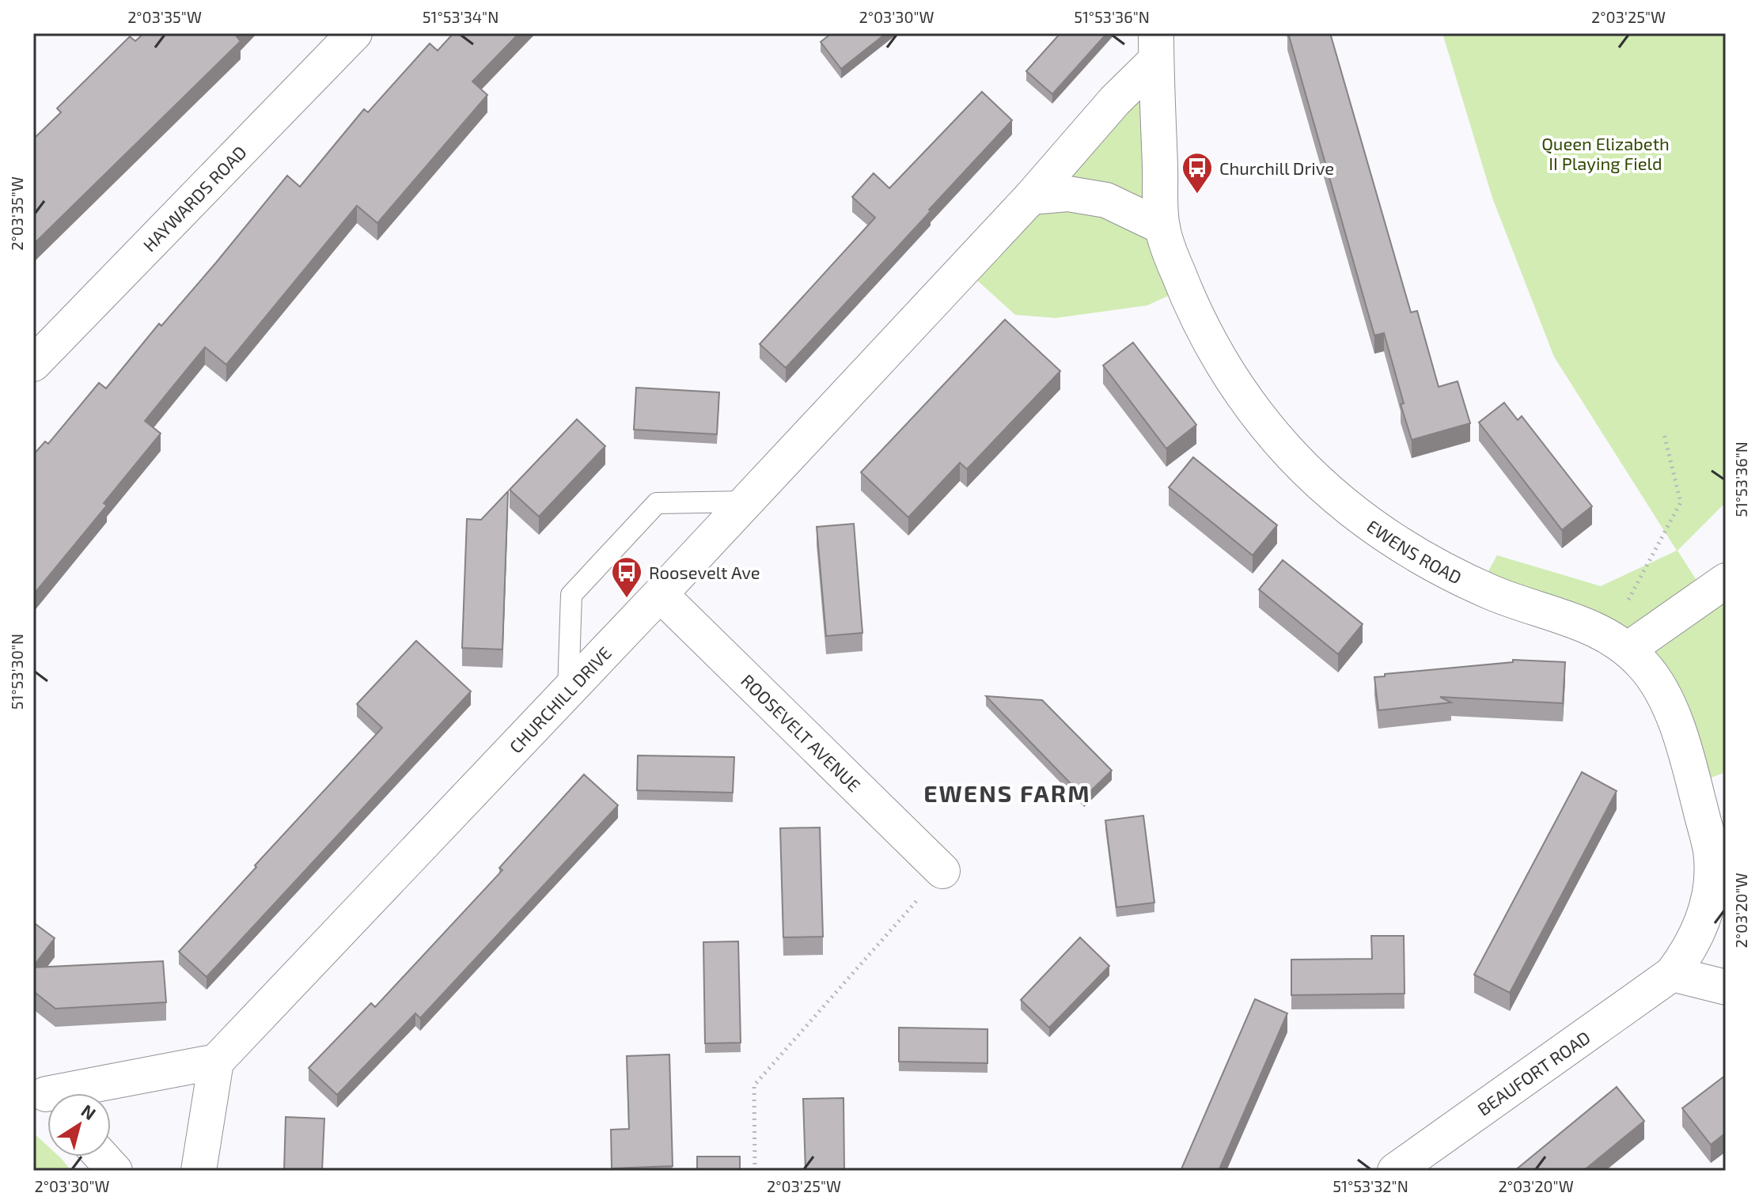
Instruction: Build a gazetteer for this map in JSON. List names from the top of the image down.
{
  "streets": {
    "street": [
      "HAYWARDS ROAD",
      "EWENS ROAD",
      "CHURCHILL DRIVE",
      "ROOSEVELT AVENUE",
      "BEAUFORT ROAD"
    ]
  },
  "crossings": [
    ["EWENS ROAD", "CHURCHILL DRIVE"],
    ["EWENS ROAD", "BEAUFORT ROAD"],
    ["CHURCHILL DRIVE", "ROOSEVELT AVENUE"]
  ],
  "districts": ["EWENS FARM"],
  "parks": ["Queen Elizabeth II Playing Field"],
  "places": {
    "bus stop": ["Churchill Drive", "Roosevelt Ave"]
  },
  "north": "top right",
  "coordinates": [
    "2°03'35\"W",
    "51°53'34\"N",
    "2°03'30\"W",
    "51°53'36\"N",
    "2°03'25\"W",
    "51°53'30\"N",
    "2°03'20\"W",
    "51°53'32\"N"
  ]
}
